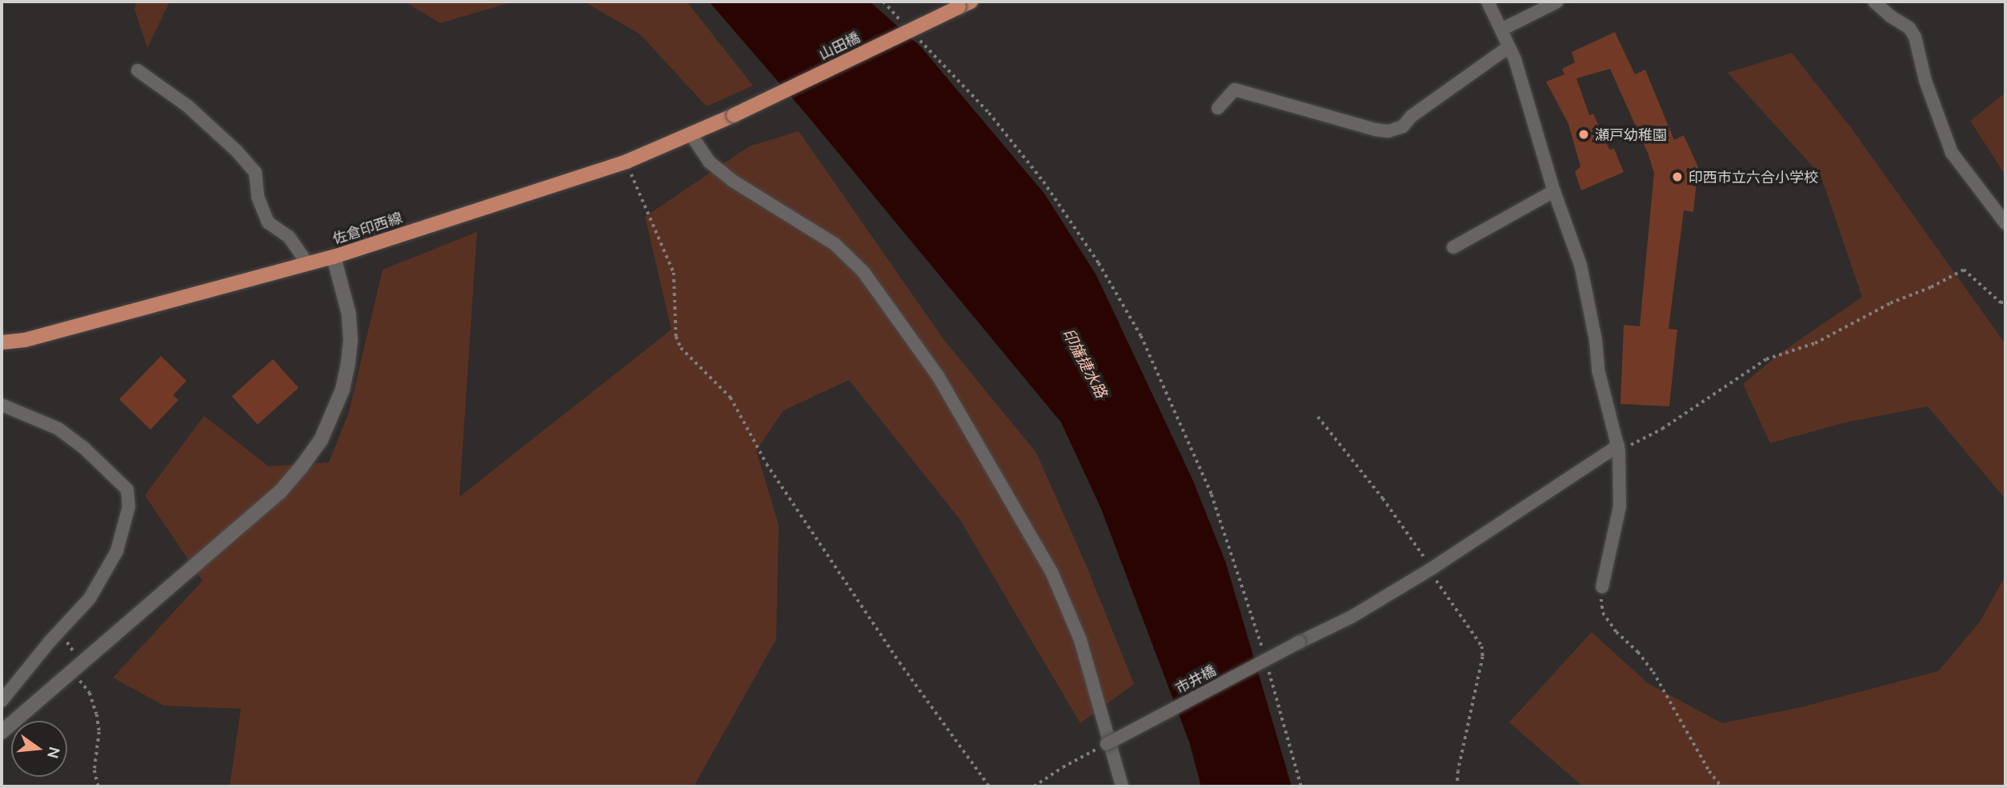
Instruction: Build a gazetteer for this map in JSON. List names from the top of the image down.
{
  "streets": {
    "main road": ["山田橋", "佐倉印西線"],
    "street": ["市井橋"]
  },
  "crossings": [
    ["山田橋", "佐倉印西線"]
  ],
  "water": ["印旛捷水路"],
  "places": ["瀬戸幼稚園", "印西市立六合小学校"],
  "north": "right"
}
